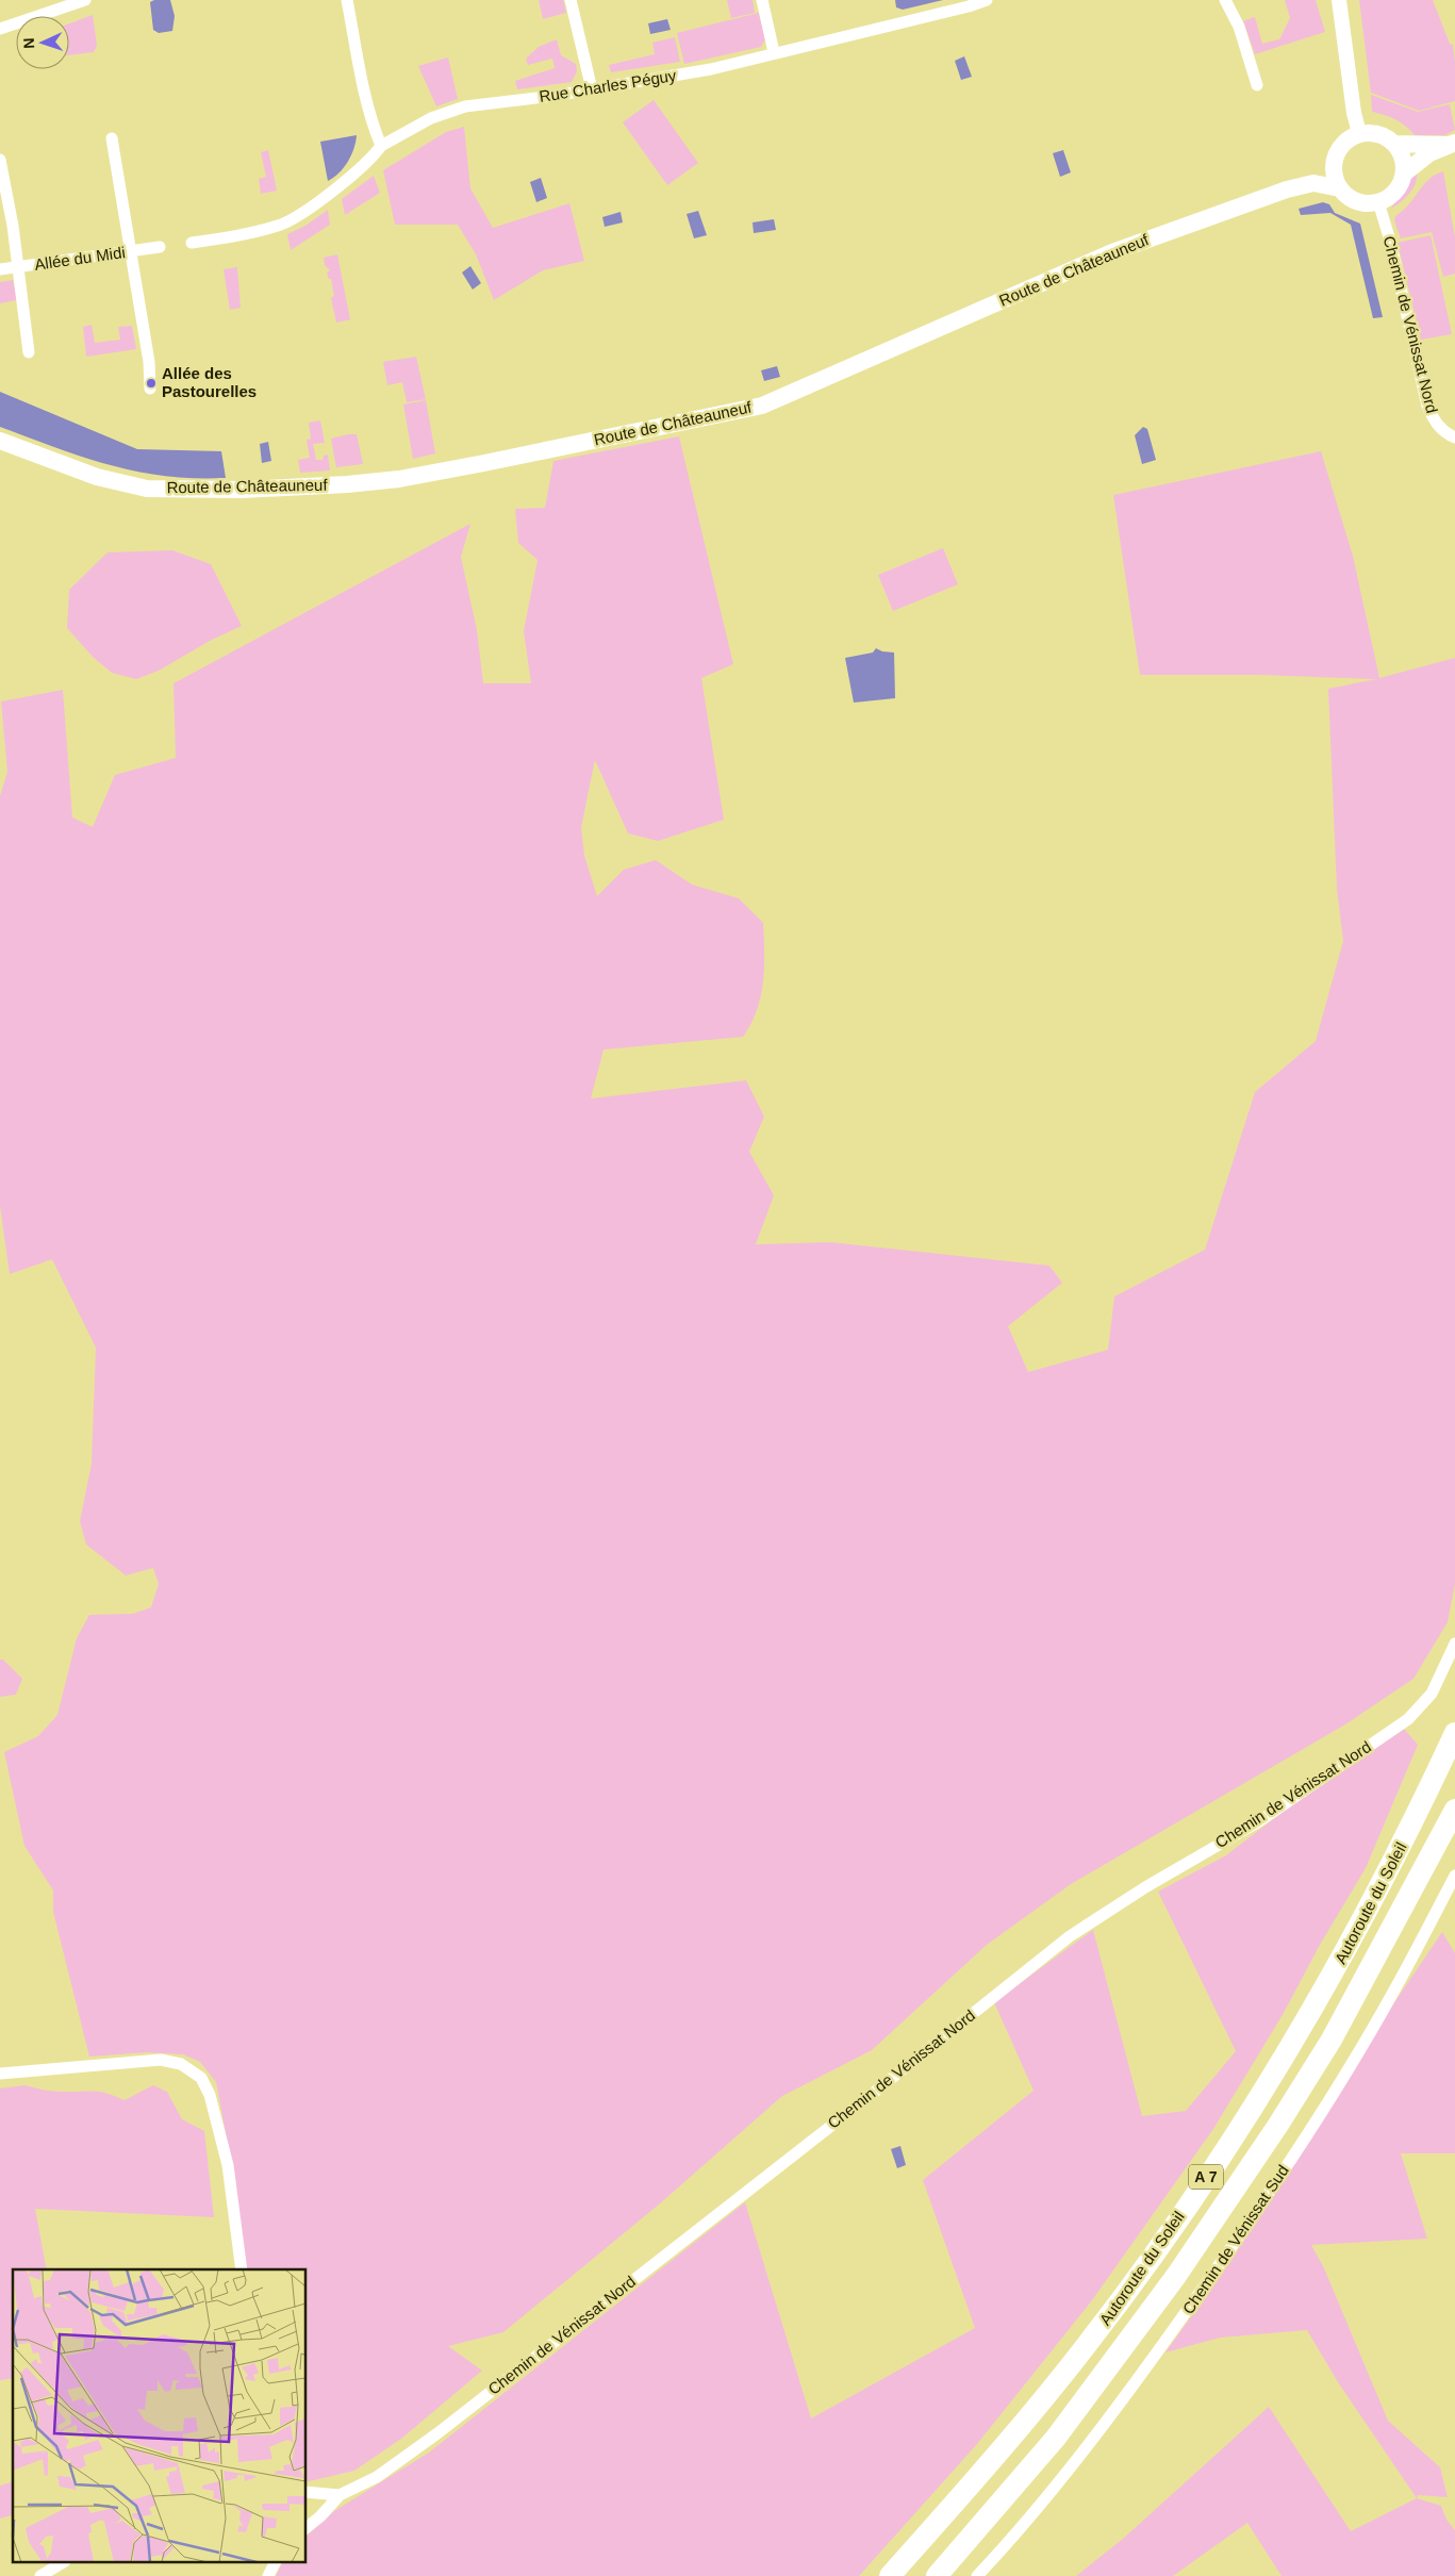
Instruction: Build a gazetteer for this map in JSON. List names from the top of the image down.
{
  "streets": {
    "highway": ["Autoroute du Soleil", "A 7"],
    "main road": ["Route de Châteauneuf"],
    "street": [
      "Rue Charles Péguy",
      "Allée du Midi",
      "Chemin de Vénissat Nord",
      "Chemin de Vénissat Sud"
    ]
  },
  "crossings": [
    ["Route de Châteauneuf", "Chemin de Vénissat Nord"]
  ],
  "places": ["Allée des Pastourelles"],
  "north": "left"
}
